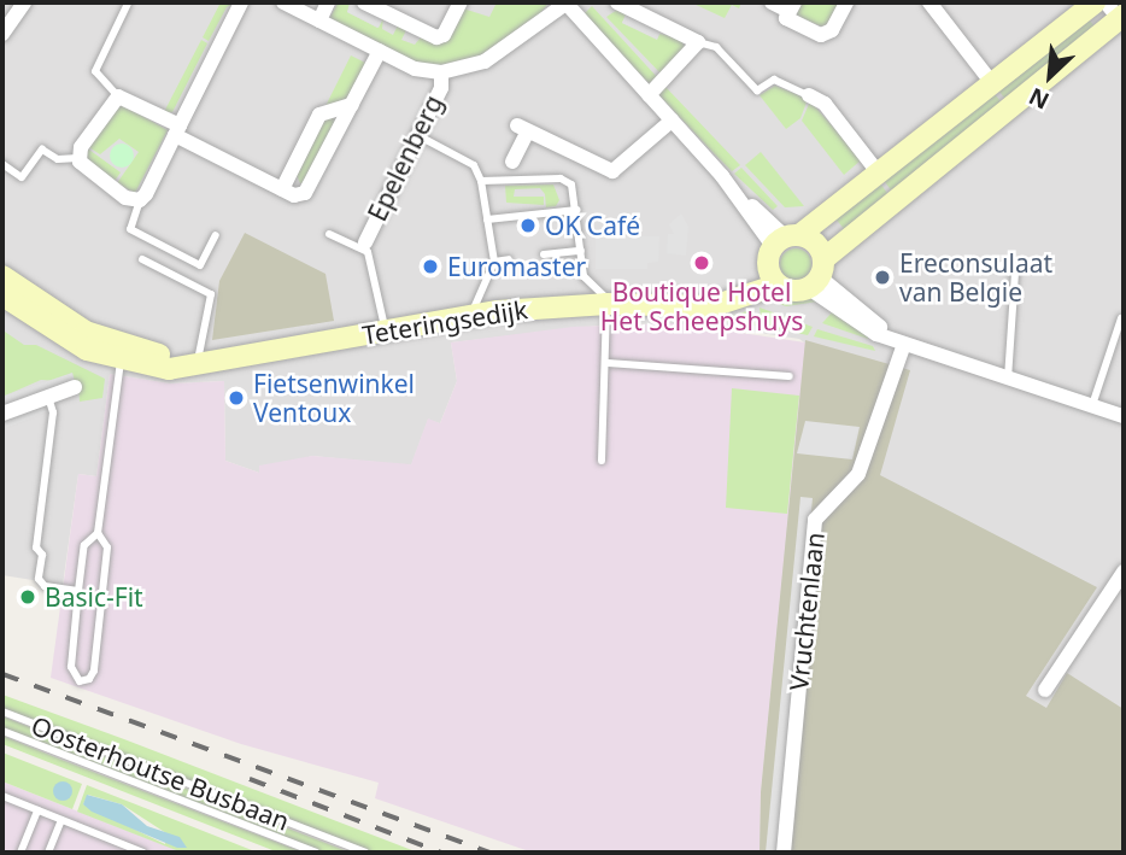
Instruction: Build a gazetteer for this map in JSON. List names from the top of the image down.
{
  "streets": {
    "main road": ["Teteringsedijk"],
    "street": ["Epelenberg", "Vruchtenlaan"],
    "lane": ["Oosterhoutse Busbaan"]
  },
  "places": [
    "OK Café",
    "Boutique Hotel Het Scheepshuys",
    "Euromaster",
    "Ereconsulaat van Belgie",
    "Fietsenwinkel Ventoux",
    "Basic-Fit"
  ],
  "north": "bottom left"
}
